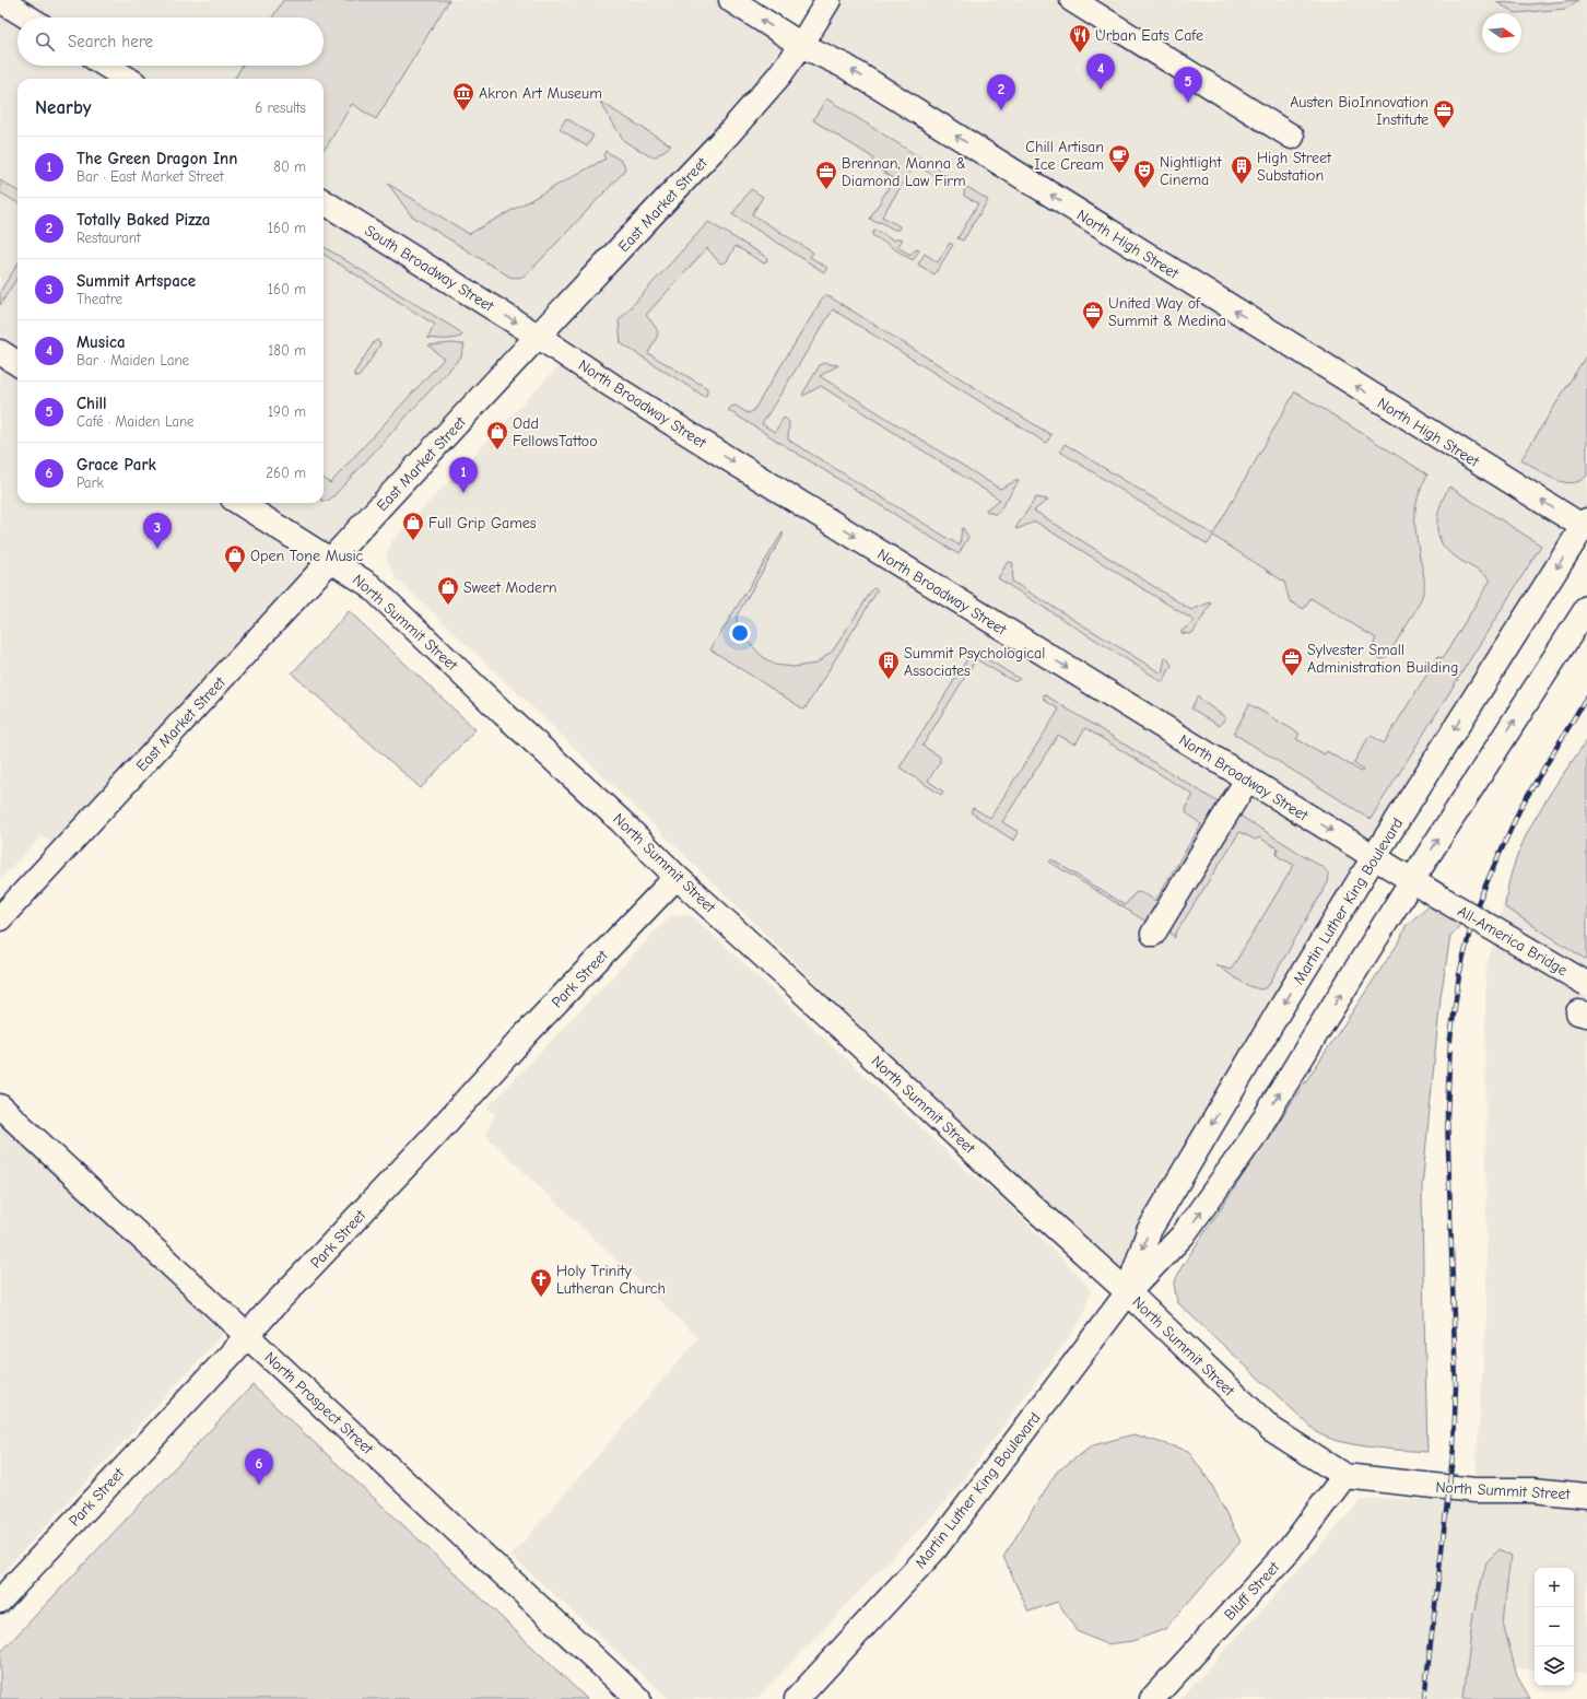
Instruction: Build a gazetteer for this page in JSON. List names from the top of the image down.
{
  "streets": {
    "main road": [
      "East Market Street",
      "North High Street",
      "South Broadway Street",
      "North Broadway Street",
      "North Summit Street",
      "Martin Luther King Boulevard",
      "All-America Bridge",
      "Park Street",
      "North Prospect Street",
      "Bluff Street"
    ]
  },
  "crossings": [
    ["East Market Street", "North High Street"],
    ["East Market Street", "South Broadway Street"],
    ["East Market Street", "North Broadway Street"],
    ["East Market Street", "North Summit Street"],
    ["North High Street", "Martin Luther King Boulevard"],
    ["South Broadway Street", "North Broadway Street"],
    ["North Broadway Street", "Martin Luther King Boulevard"],
    ["North Broadway Street", "All-America Bridge"],
    ["North Summit Street", "Martin Luther King Boulevard"],
    ["North Summit Street", "Park Street"],
    ["North Summit Street", "Bluff Street"],
    ["Park Street", "North Prospect Street"]
  ],
  "one_way": ["North High Street", "South Broadway Street", "North Broadway Street"],
  "places": {
    "restaurant": ["Urban Eats Cafe"],
    "museum": ["Akron Art Museum"],
    "office": [
      "Austen BioInnovation Institute",
      "Brennan, Manna & Diamond Law Firm",
      "United Way of Summit & Medina",
      "Sylvester Small Administration Building"
    ],
    "cafe": ["Chill Artisan Ice Cream"],
    "building": ["High Street Substation", "Summit Psychological Associates"],
    "theatre": ["Nightlight Cinema"],
    "shop": [
      "Odd FellowsTattoo",
      "Full Grip Games",
      "Open Tone Music",
      "Sweet Modern"
    ],
    "church": ["Holy Trinity Lutheran Church"]
  },
  "north": "right",
  "page": {
    "search": "Search here",
    "pins": [
      "4",
      "5",
      "2",
      "1",
      "3",
      "6"
    ],
    "heading": ["Nearby", "6 results"],
    "list": [
      {
        "mark": "1",
        "name": "The Green Dragon Inn",
        "note": "Bar · East Market Street",
        "value": "80 m"
      },
      {
        "mark": "2",
        "name": "Totally Baked Pizza",
        "note": "Restaurant",
        "value": "160 m"
      },
      {
        "mark": "3",
        "name": "Summit Artspace",
        "note": "Theatre",
        "value": "160 m"
      },
      {
        "mark": "4",
        "name": "Musica",
        "note": "Bar · Maiden Lane",
        "value": "180 m"
      },
      {
        "mark": "5",
        "name": "Chill",
        "note": "Café · Maiden Lane",
        "value": "190 m"
      },
      {
        "mark": "6",
        "name": "Grace Park",
        "note": "Park",
        "value": "260 m"
      }
    ],
    "map_buttons": ["+", "−"]
  }
}
